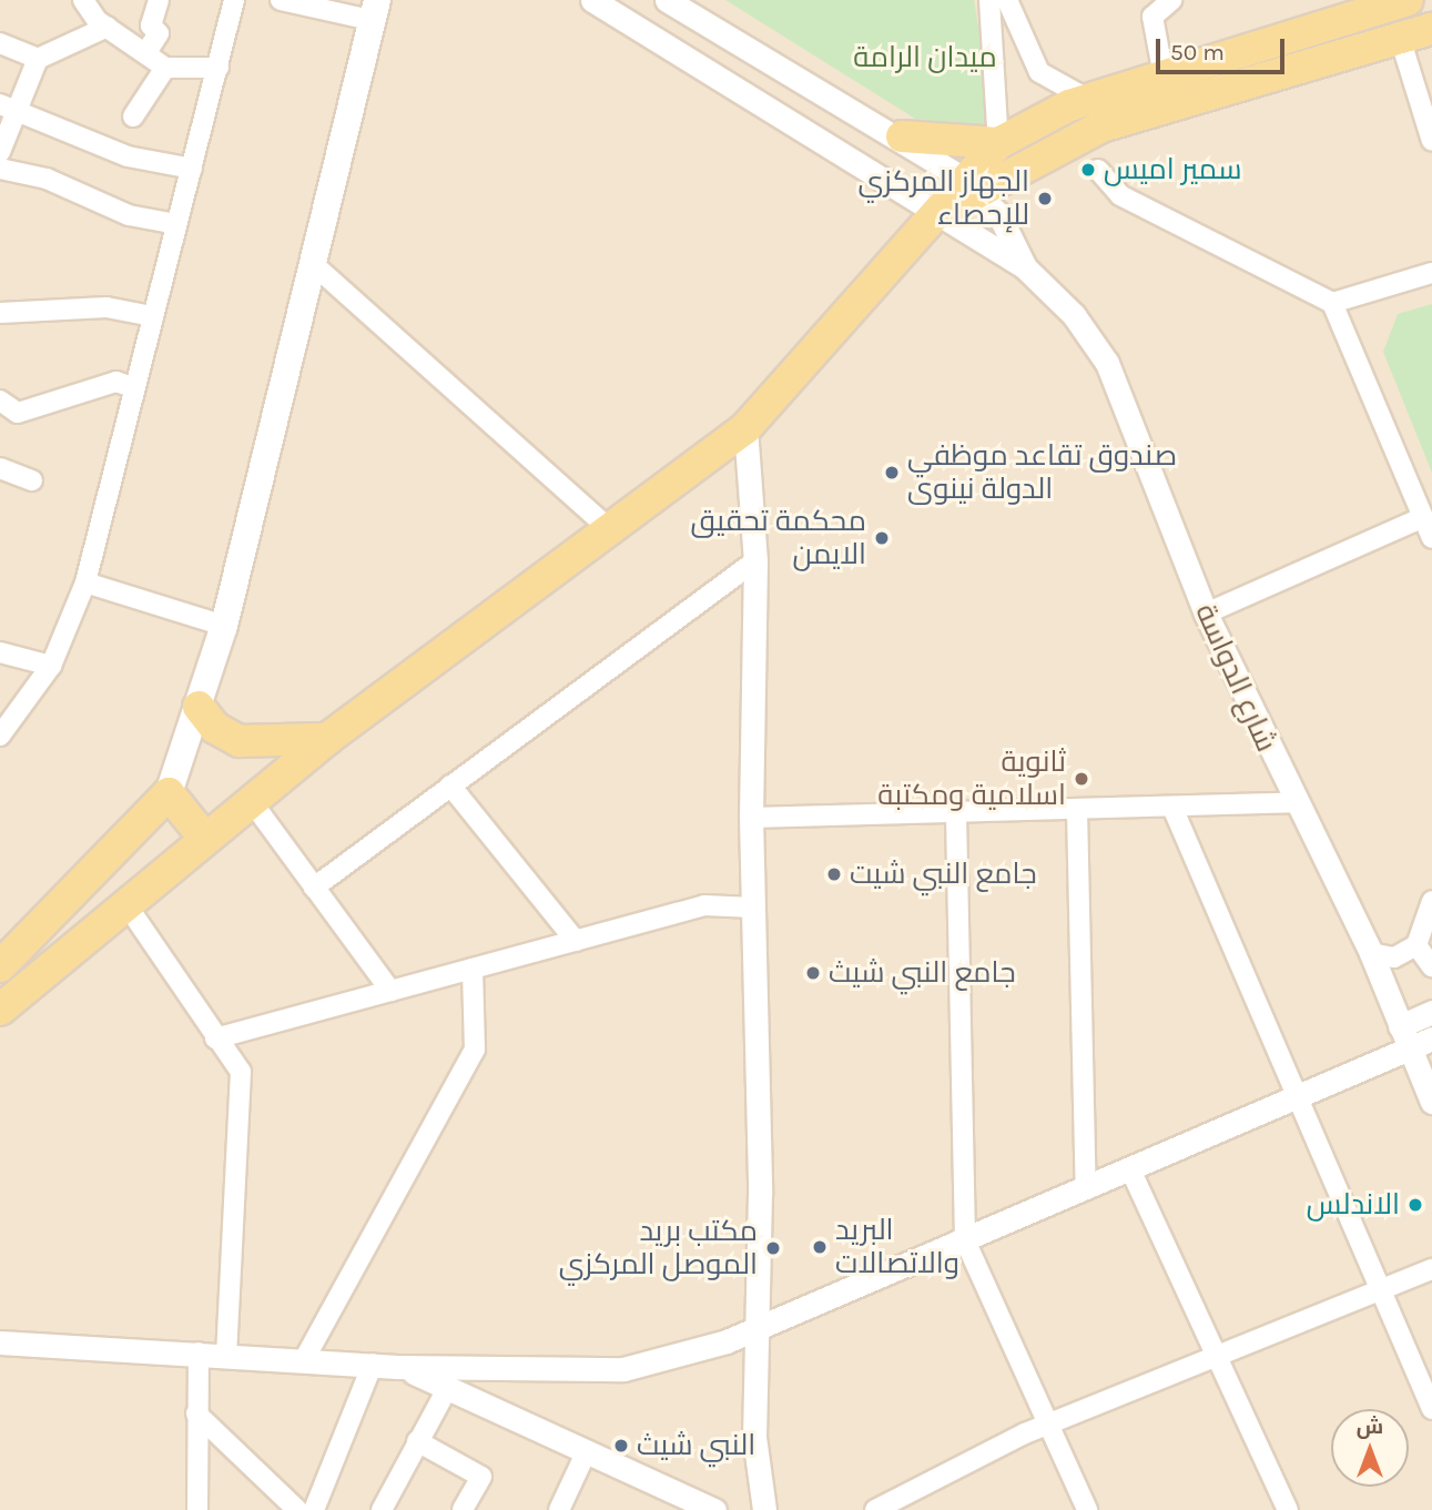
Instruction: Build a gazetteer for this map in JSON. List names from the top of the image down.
{
  "streets": {
    "street": ["شارع الدواسة"]
  },
  "parks": ["ميدان الرامة"],
  "places": [
    "سمير اميس",
    "الجهاز المركزي للإحصاء",
    "صندوق تقاعد موظفي الدولة نينوى",
    "محكمة تحقيق الايمن",
    "ثانوية اسلامية ومكتبة",
    "جامع النبي شيت",
    "جامع النبي شيث",
    "الاندلس",
    "البريد والاتصالات",
    "مكتب بريد الموصل المركزي",
    "النبي شيث"
  ],
  "scale_bar": "50 m",
  "north": "top"
}
